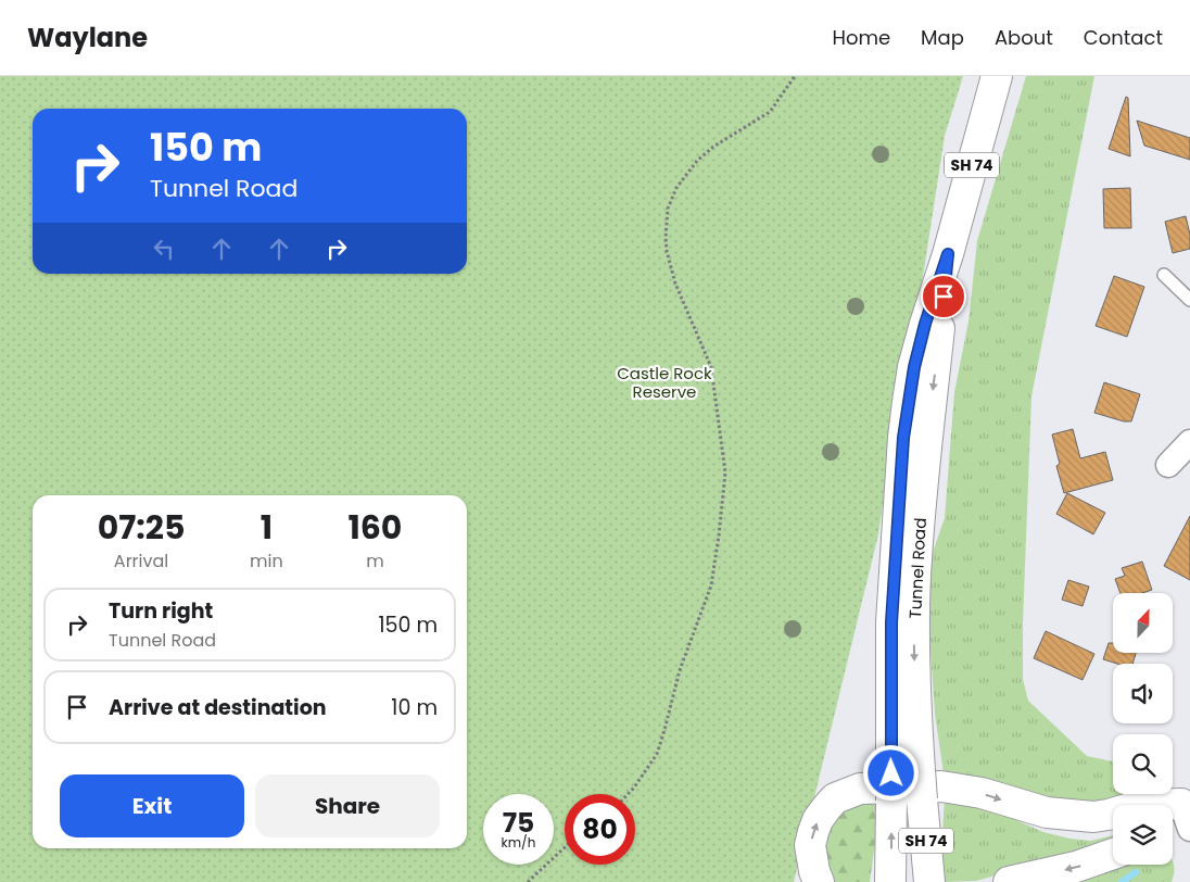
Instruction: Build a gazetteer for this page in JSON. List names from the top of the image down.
{
  "streets": {
    "highway": ["SH 74", "Tunnel Road"]
  },
  "parks": ["Castle Rock Reserve"],
  "north": "top",
  "page": {
    "header": "Waylane",
    "nav": [
      "Home",
      "Map",
      "About",
      "Contact"
    ],
    "turn": ["150 m", "Tunnel Road"],
    "eta": [
      "07:25",
      "Arrival",
      "1",
      "min",
      "160",
      "m"
    ],
    "list": [
      {
        "name": "Turn right",
        "note": "Tunnel Road",
        "value": "150 m"
      },
      {
        "name": "Arrive at destination",
        "value": "10 m"
      }
    ],
    "buttons": ["Exit", "Share"],
    "speed": "75 km/h",
    "limit": "80"
  }
}
